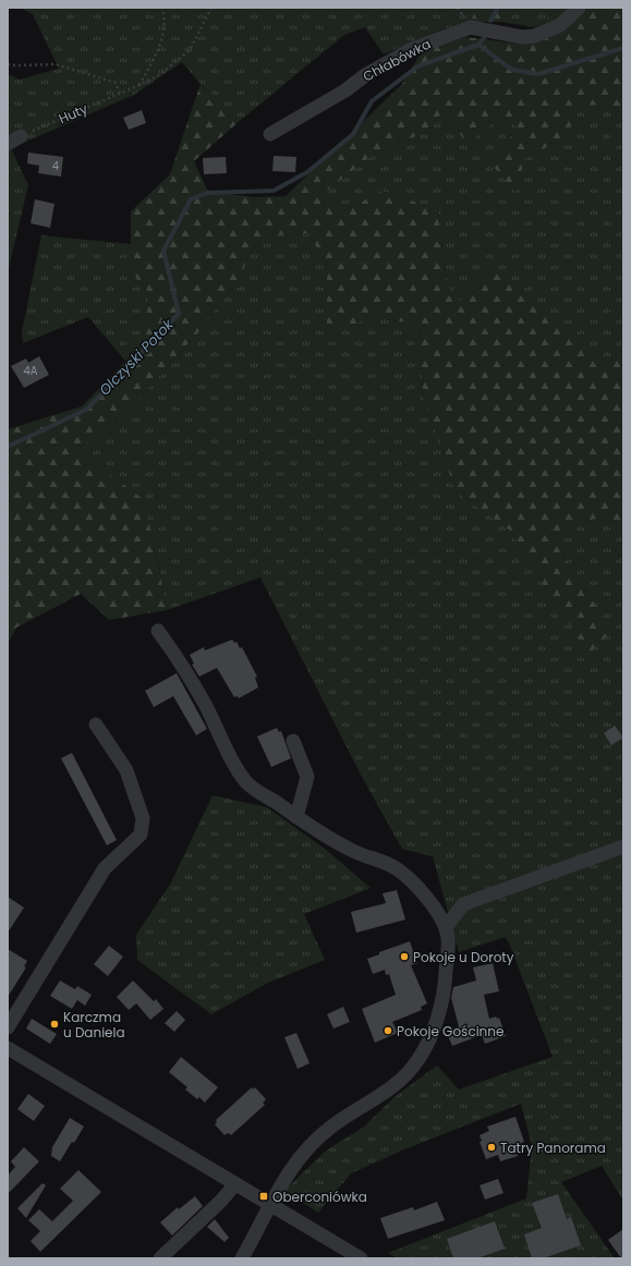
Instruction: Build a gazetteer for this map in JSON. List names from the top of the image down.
{
  "streets": {
    "street": ["Chłabówka"],
    "path": ["Huty"]
  },
  "water": ["Olczyski Potok"],
  "places": {
    "other": [
      "Pokoje u Doroty",
      "Karczma u Daniela",
      "Pokoje Gościnne",
      "Tatry Panorama"
    ],
    "transit": ["Oberconiówka"]
  },
  "house_numbers": ["4", "4A"]
}
